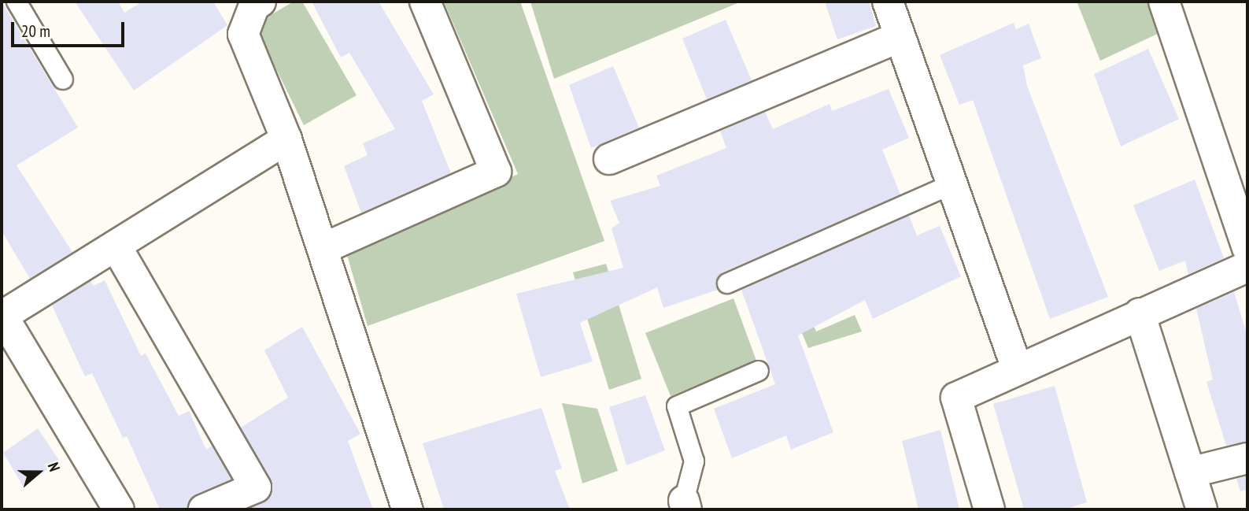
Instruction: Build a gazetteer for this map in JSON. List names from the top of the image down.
{
  "scale_bar": "20 m",
  "north": "right"
}
